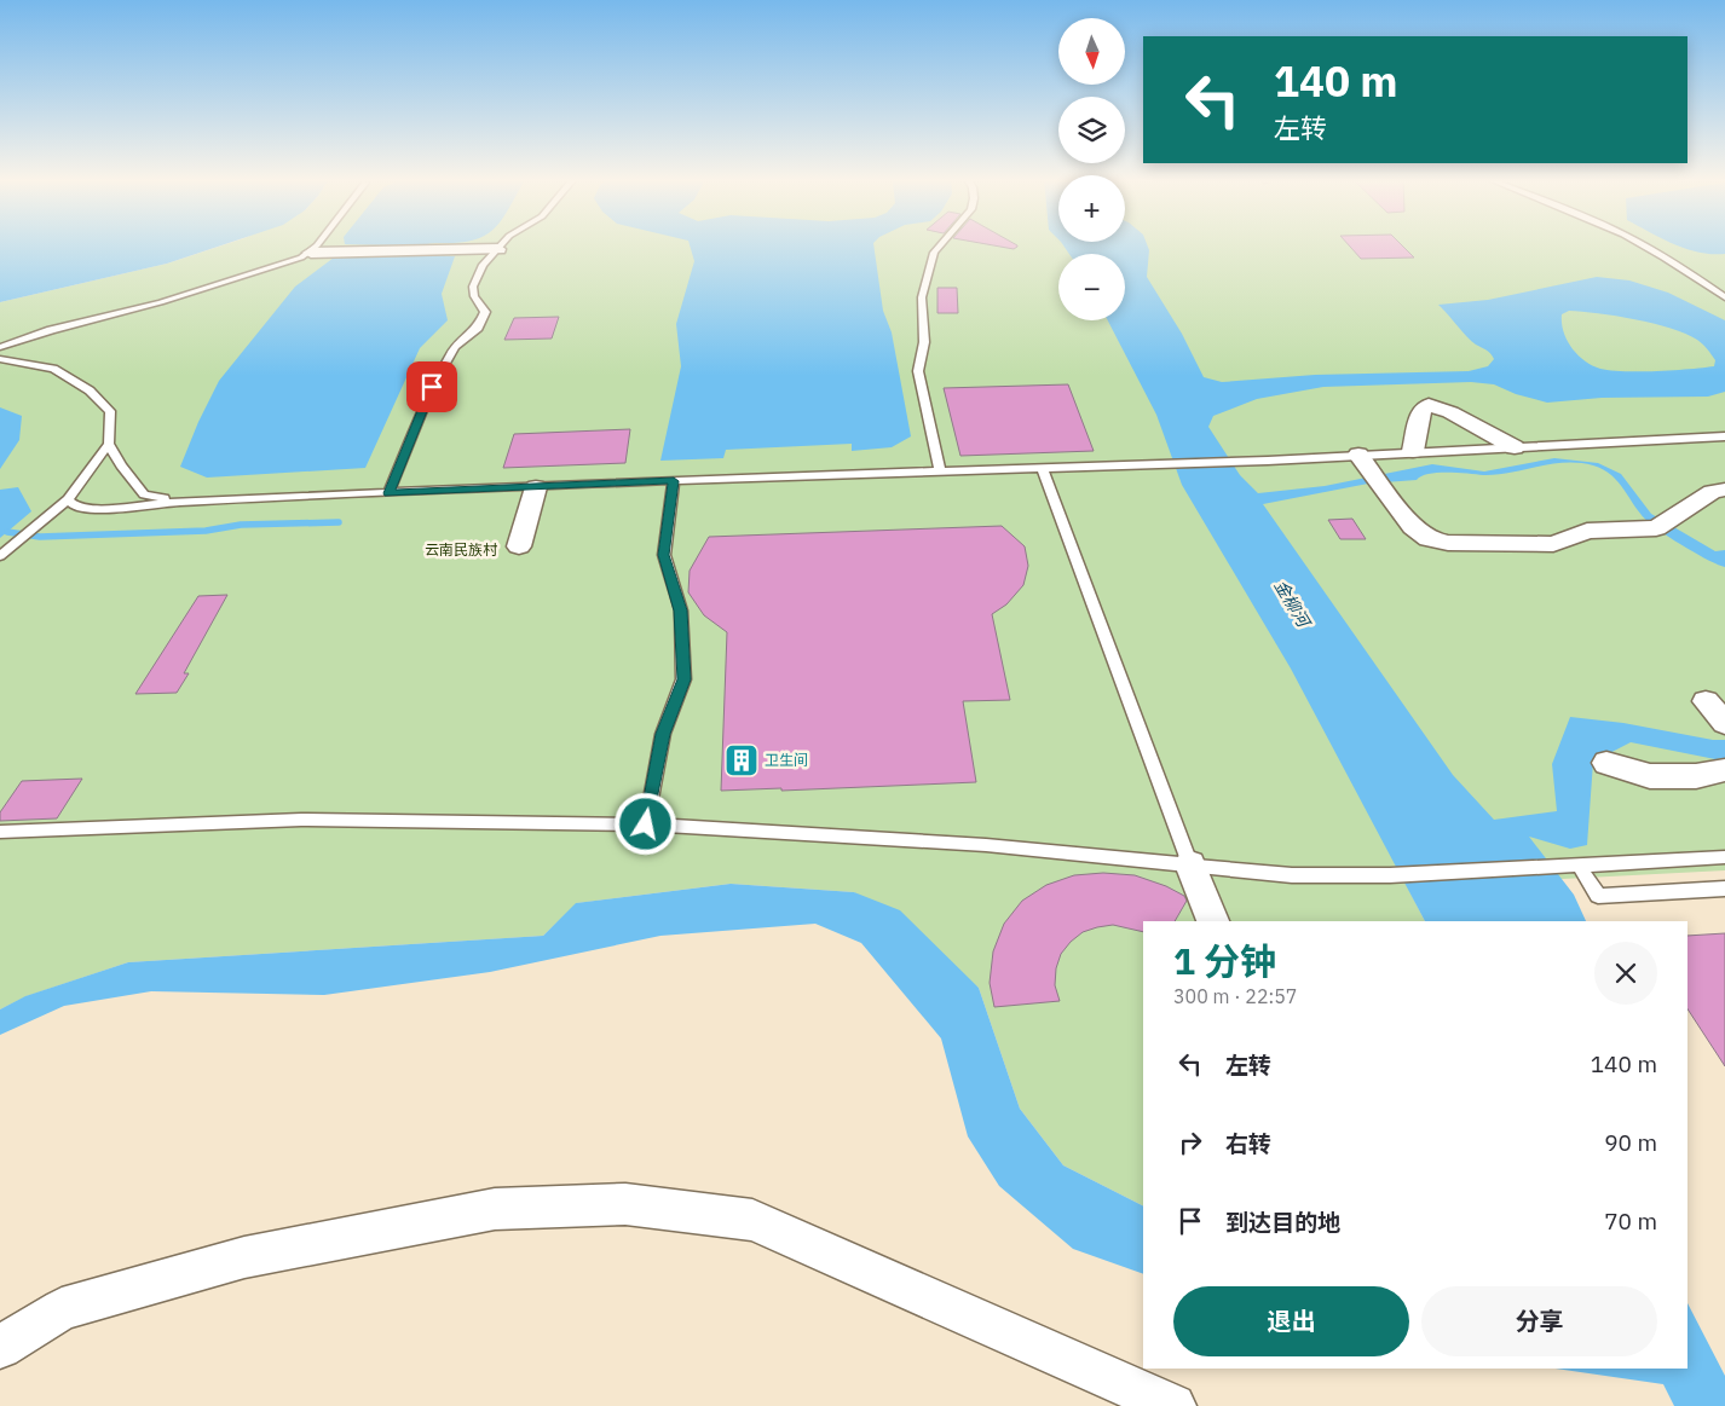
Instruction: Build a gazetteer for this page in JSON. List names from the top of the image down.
{
  "water": ["金柳河"],
  "parks": ["云南民族村"],
  "places": {
    "building": ["卫生间"]
  },
  "north": "bottom",
  "page": {
    "map_buttons": ["+", "−"],
    "turn": ["140 m", "左转"],
    "heading": ["1 分钟", "300 m · 22:57"],
    "list": [
      {
        "name": "左转",
        "value": "140 m"
      },
      {
        "name": "右转",
        "value": "90 m"
      },
      {
        "name": "到达目的地",
        "value": "70 m"
      }
    ],
    "buttons": ["退出", "分享"]
  }
}
